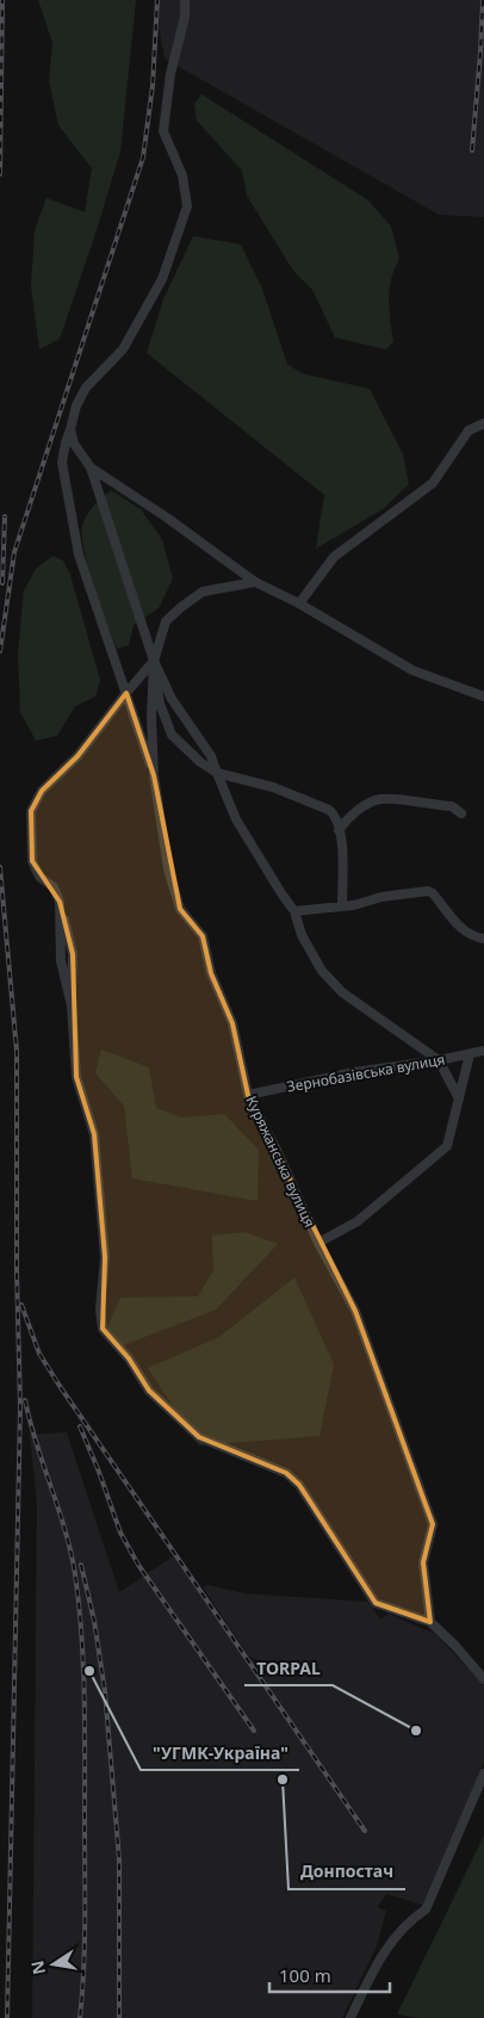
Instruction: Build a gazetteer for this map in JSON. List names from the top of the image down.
{
  "streets": {
    "street": ["Зернобазівська вулиця", "Куряжанська вулиця"]
  },
  "crossings": [
    ["Зернобазівська вулиця", "Куряжанська вулиця"]
  ],
  "places": ["\"УГМК-Україна\"", "TORPAL", "Донпостач"],
  "scale_bar": "100 m",
  "north": "left"
}
